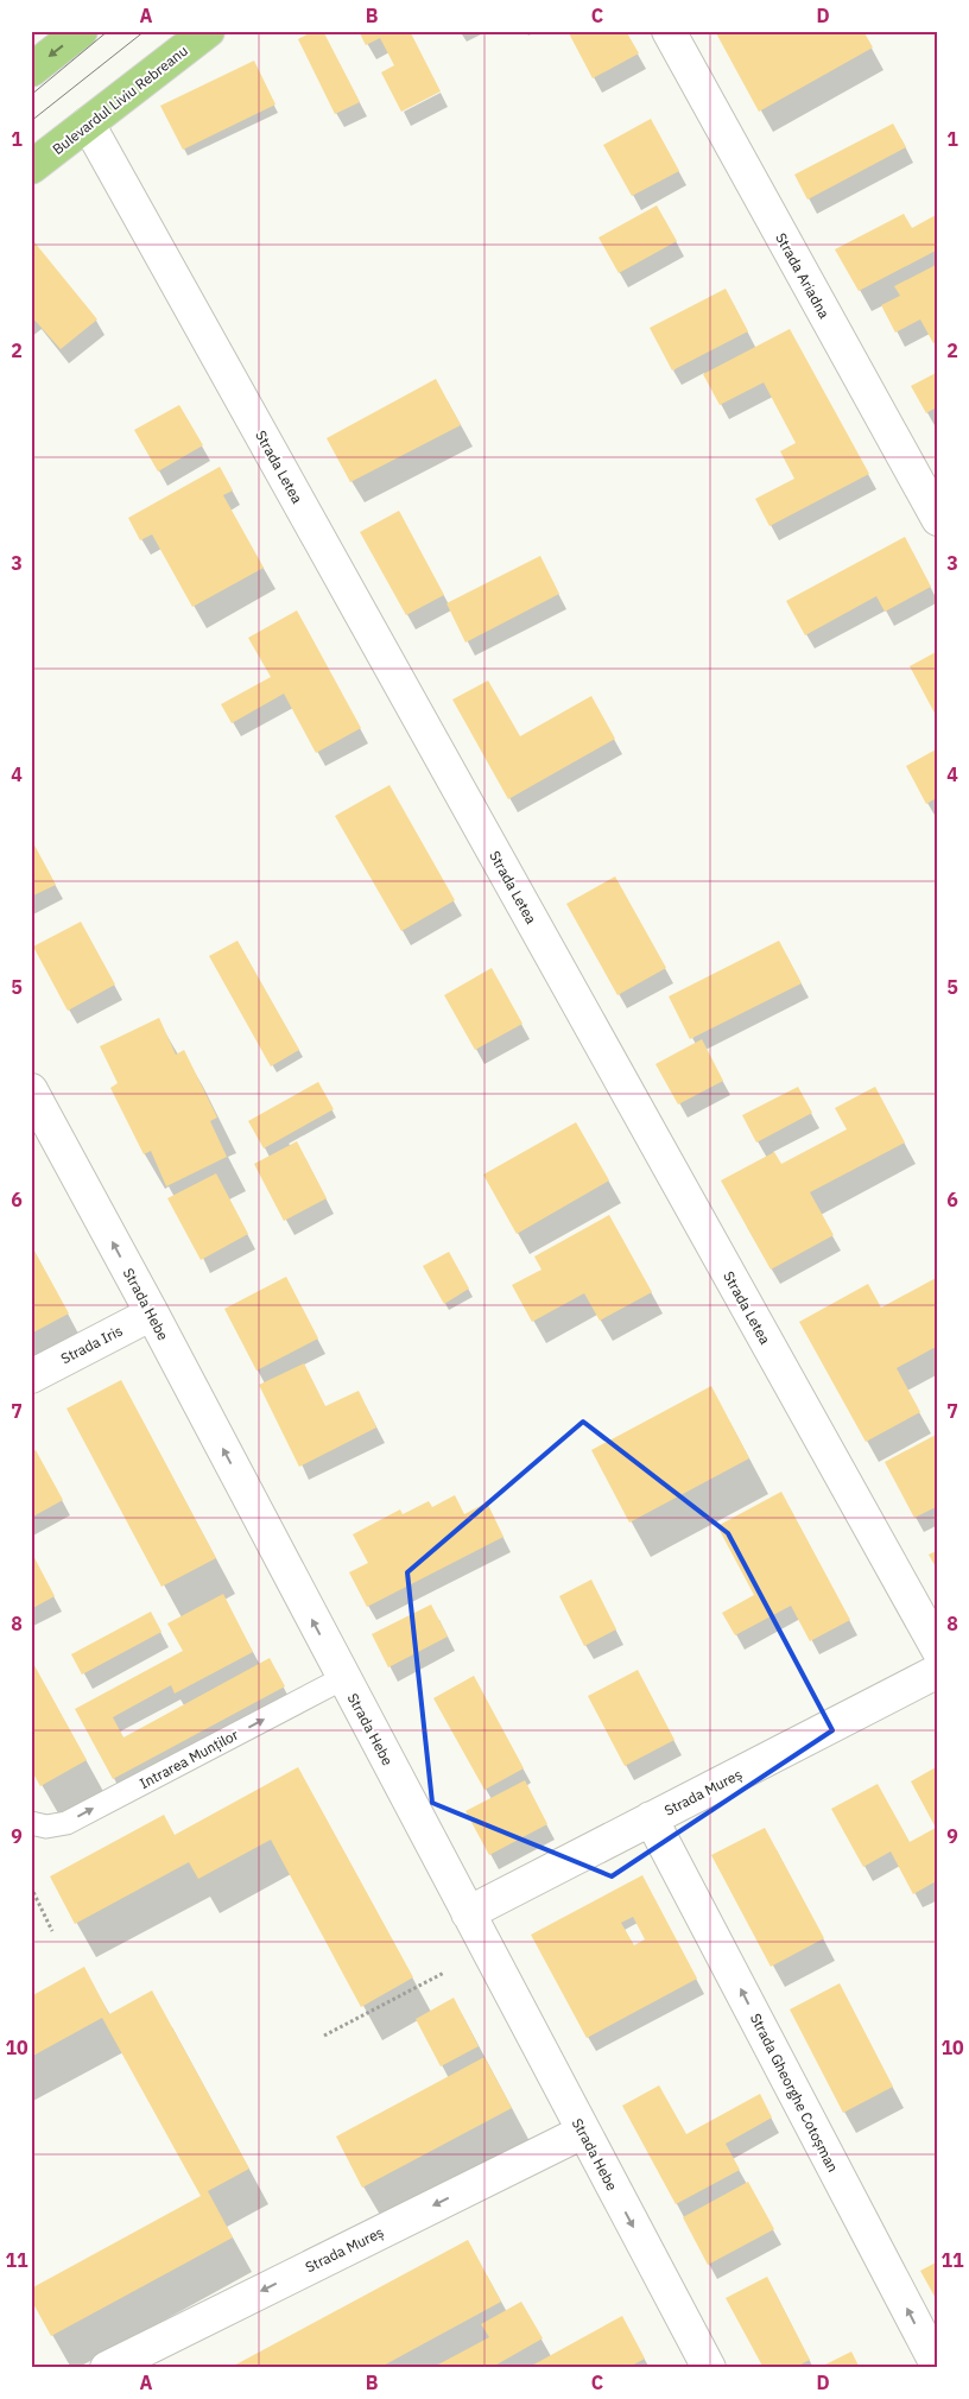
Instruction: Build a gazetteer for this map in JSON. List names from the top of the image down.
{
  "streets": {
    "main road": ["Bulevardul Liviu Rebreanu"],
    "street": [
      "Strada Ariadna",
      "Strada Letea",
      "Strada Hebe",
      "Strada Iris",
      "Strada Mureș",
      "Strada Gheorghe Cotoșman"
    ],
    "lane": ["Intrarea Munților"]
  },
  "crossings": [
    ["Bulevardul Liviu Rebreanu", "Strada Letea"],
    ["Strada Hebe", "Strada Iris"],
    ["Strada Hebe", "Intrarea Munților"],
    ["Strada Hebe", "Strada Mureș"],
    ["Strada Mureș", "Strada Gheorghe Cotoșman"]
  ],
  "one_way": ["Intrarea Munților", "Strada Mureș", "Strada Gheorghe Cotoșman"],
  "grid": {
    "columns": [
      "A",
      "B",
      "C",
      "D"
    ],
    "rows": [
      "1",
      "2",
      "3",
      "4",
      "5",
      "6",
      "7",
      "8",
      "9",
      "10",
      "11"
    ]
  }
}
